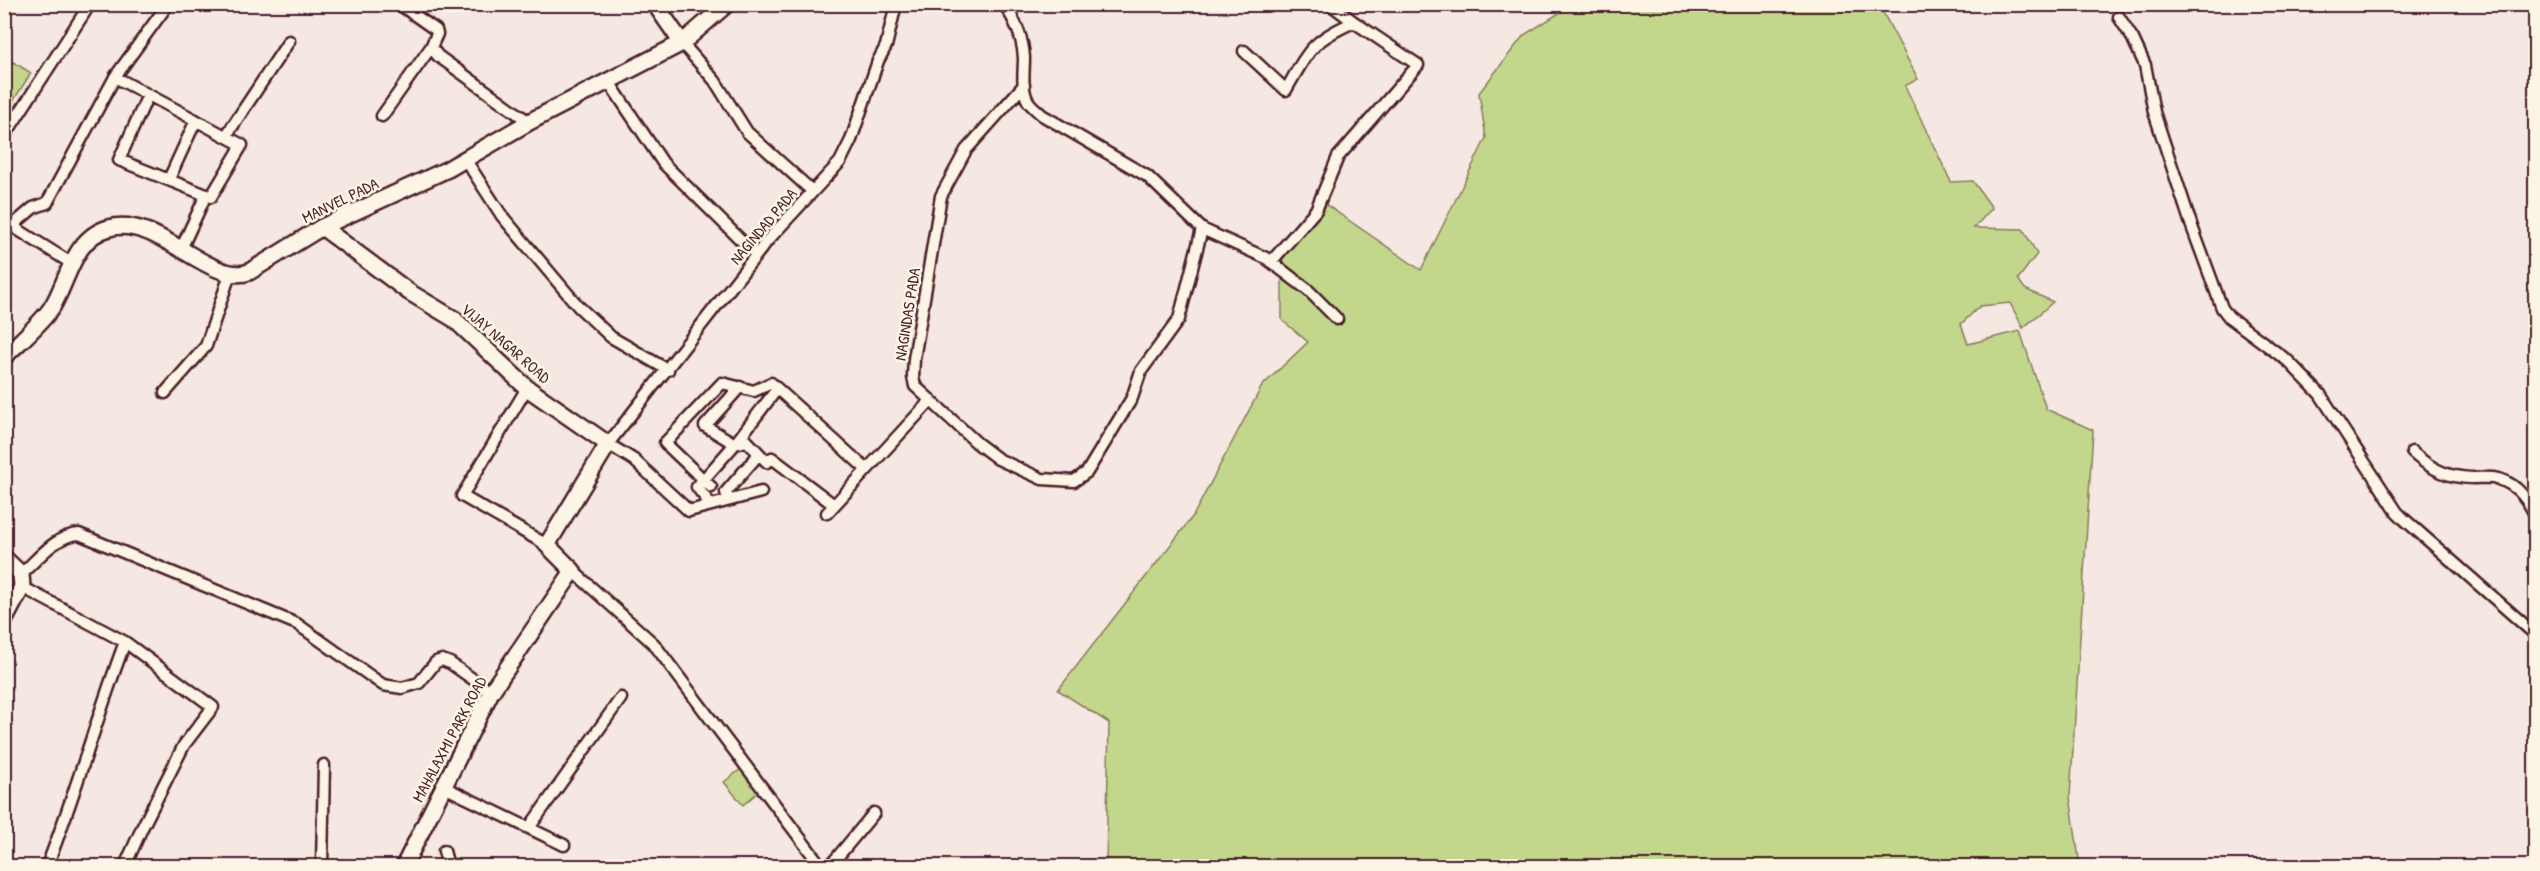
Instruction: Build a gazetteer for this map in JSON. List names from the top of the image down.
{
  "streets": {
    "main road": ["MANVEL PADA", "VIJAY NAGAR ROAD", "MAHALAXMI PARK ROAD"],
    "street": ["NAGINDAD PADA", "NAGINDAS PADA"]
  },
  "crossings": [
    ["MANVEL PADA", "VIJAY NAGAR ROAD"],
    ["NAGINDAD PADA", "VIJAY NAGAR ROAD"]
  ]
}
